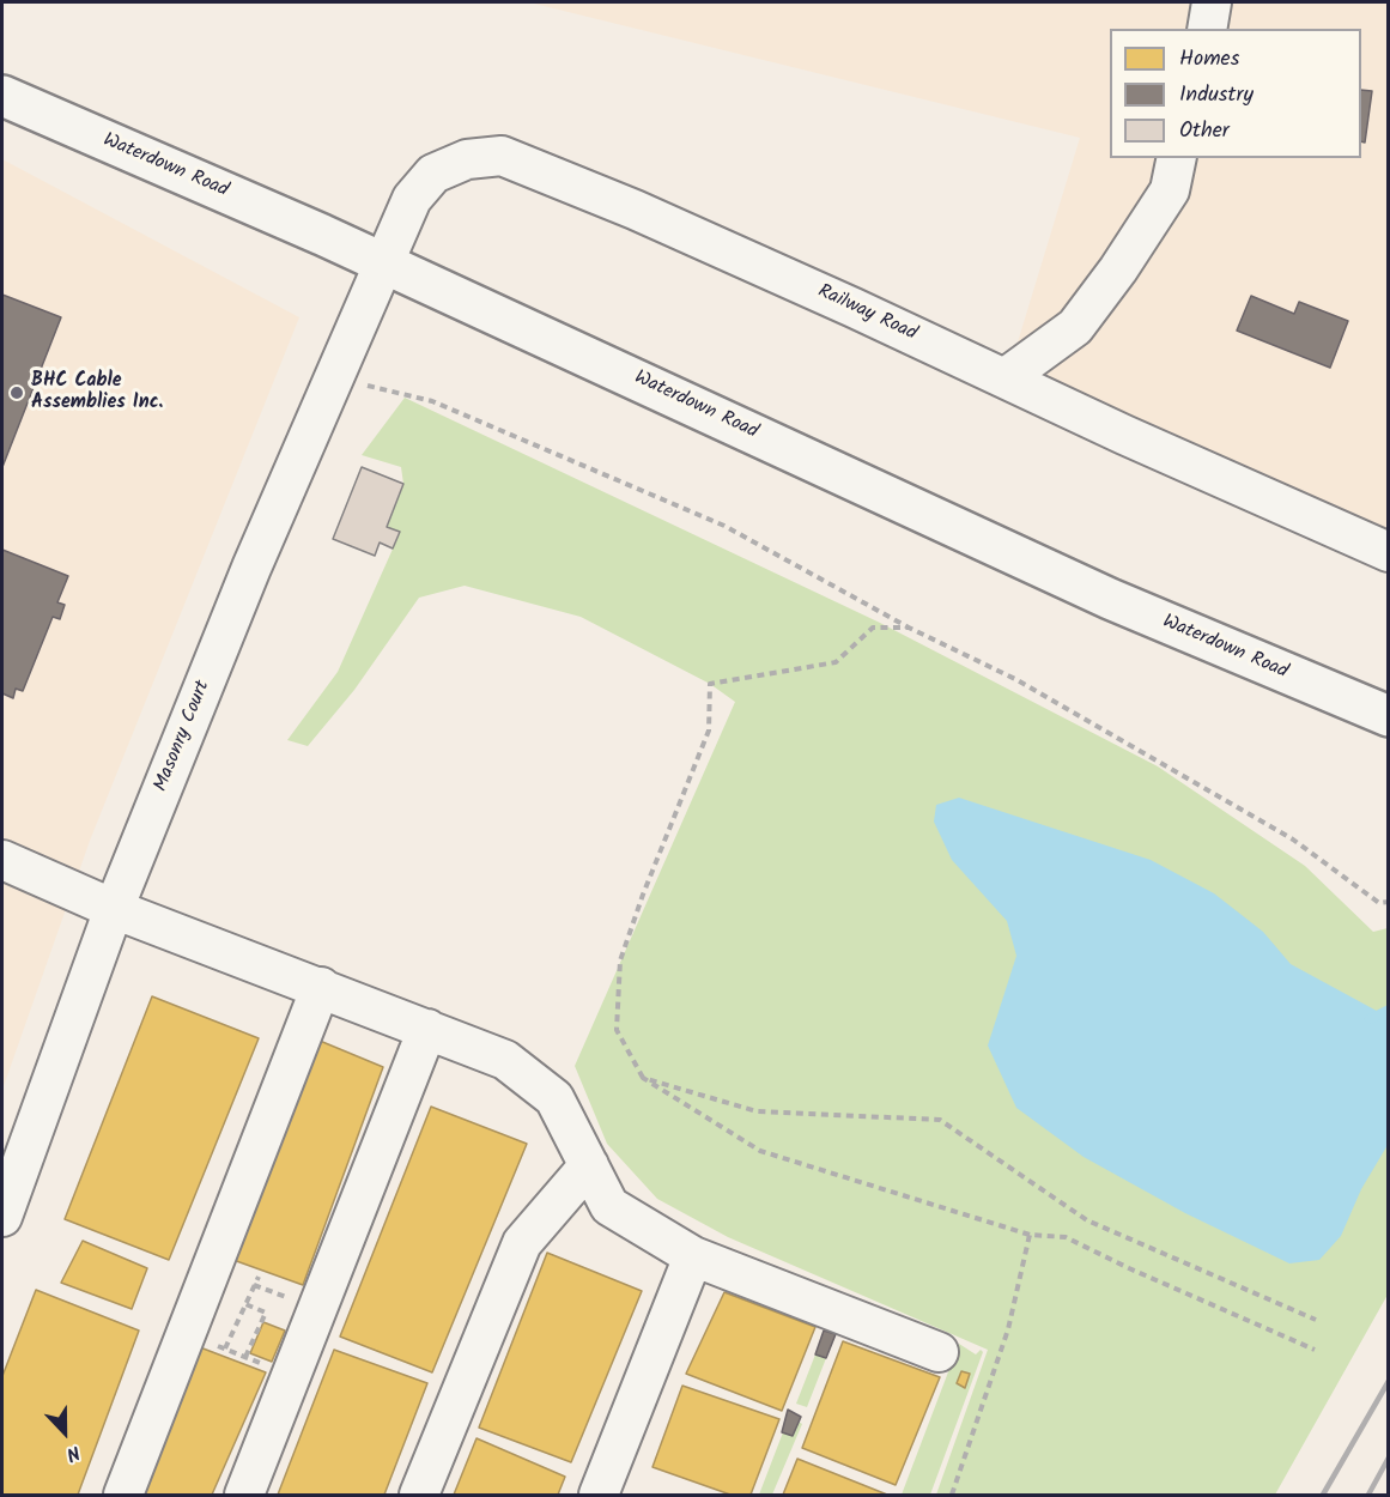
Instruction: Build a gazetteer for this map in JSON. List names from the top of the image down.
{
  "streets": {
    "main road": ["Waterdown Road"],
    "street": ["Railway Road", "Masonry Court"]
  },
  "crossings": [
    ["Waterdown Road", "Railway Road"],
    ["Waterdown Road", "Masonry Court"],
    ["Railway Road", "Masonry Court"]
  ],
  "places": ["BHC Cable Assemblies Inc."],
  "legend": ["Homes", "Industry", "Other"],
  "north": "bottom"
}
